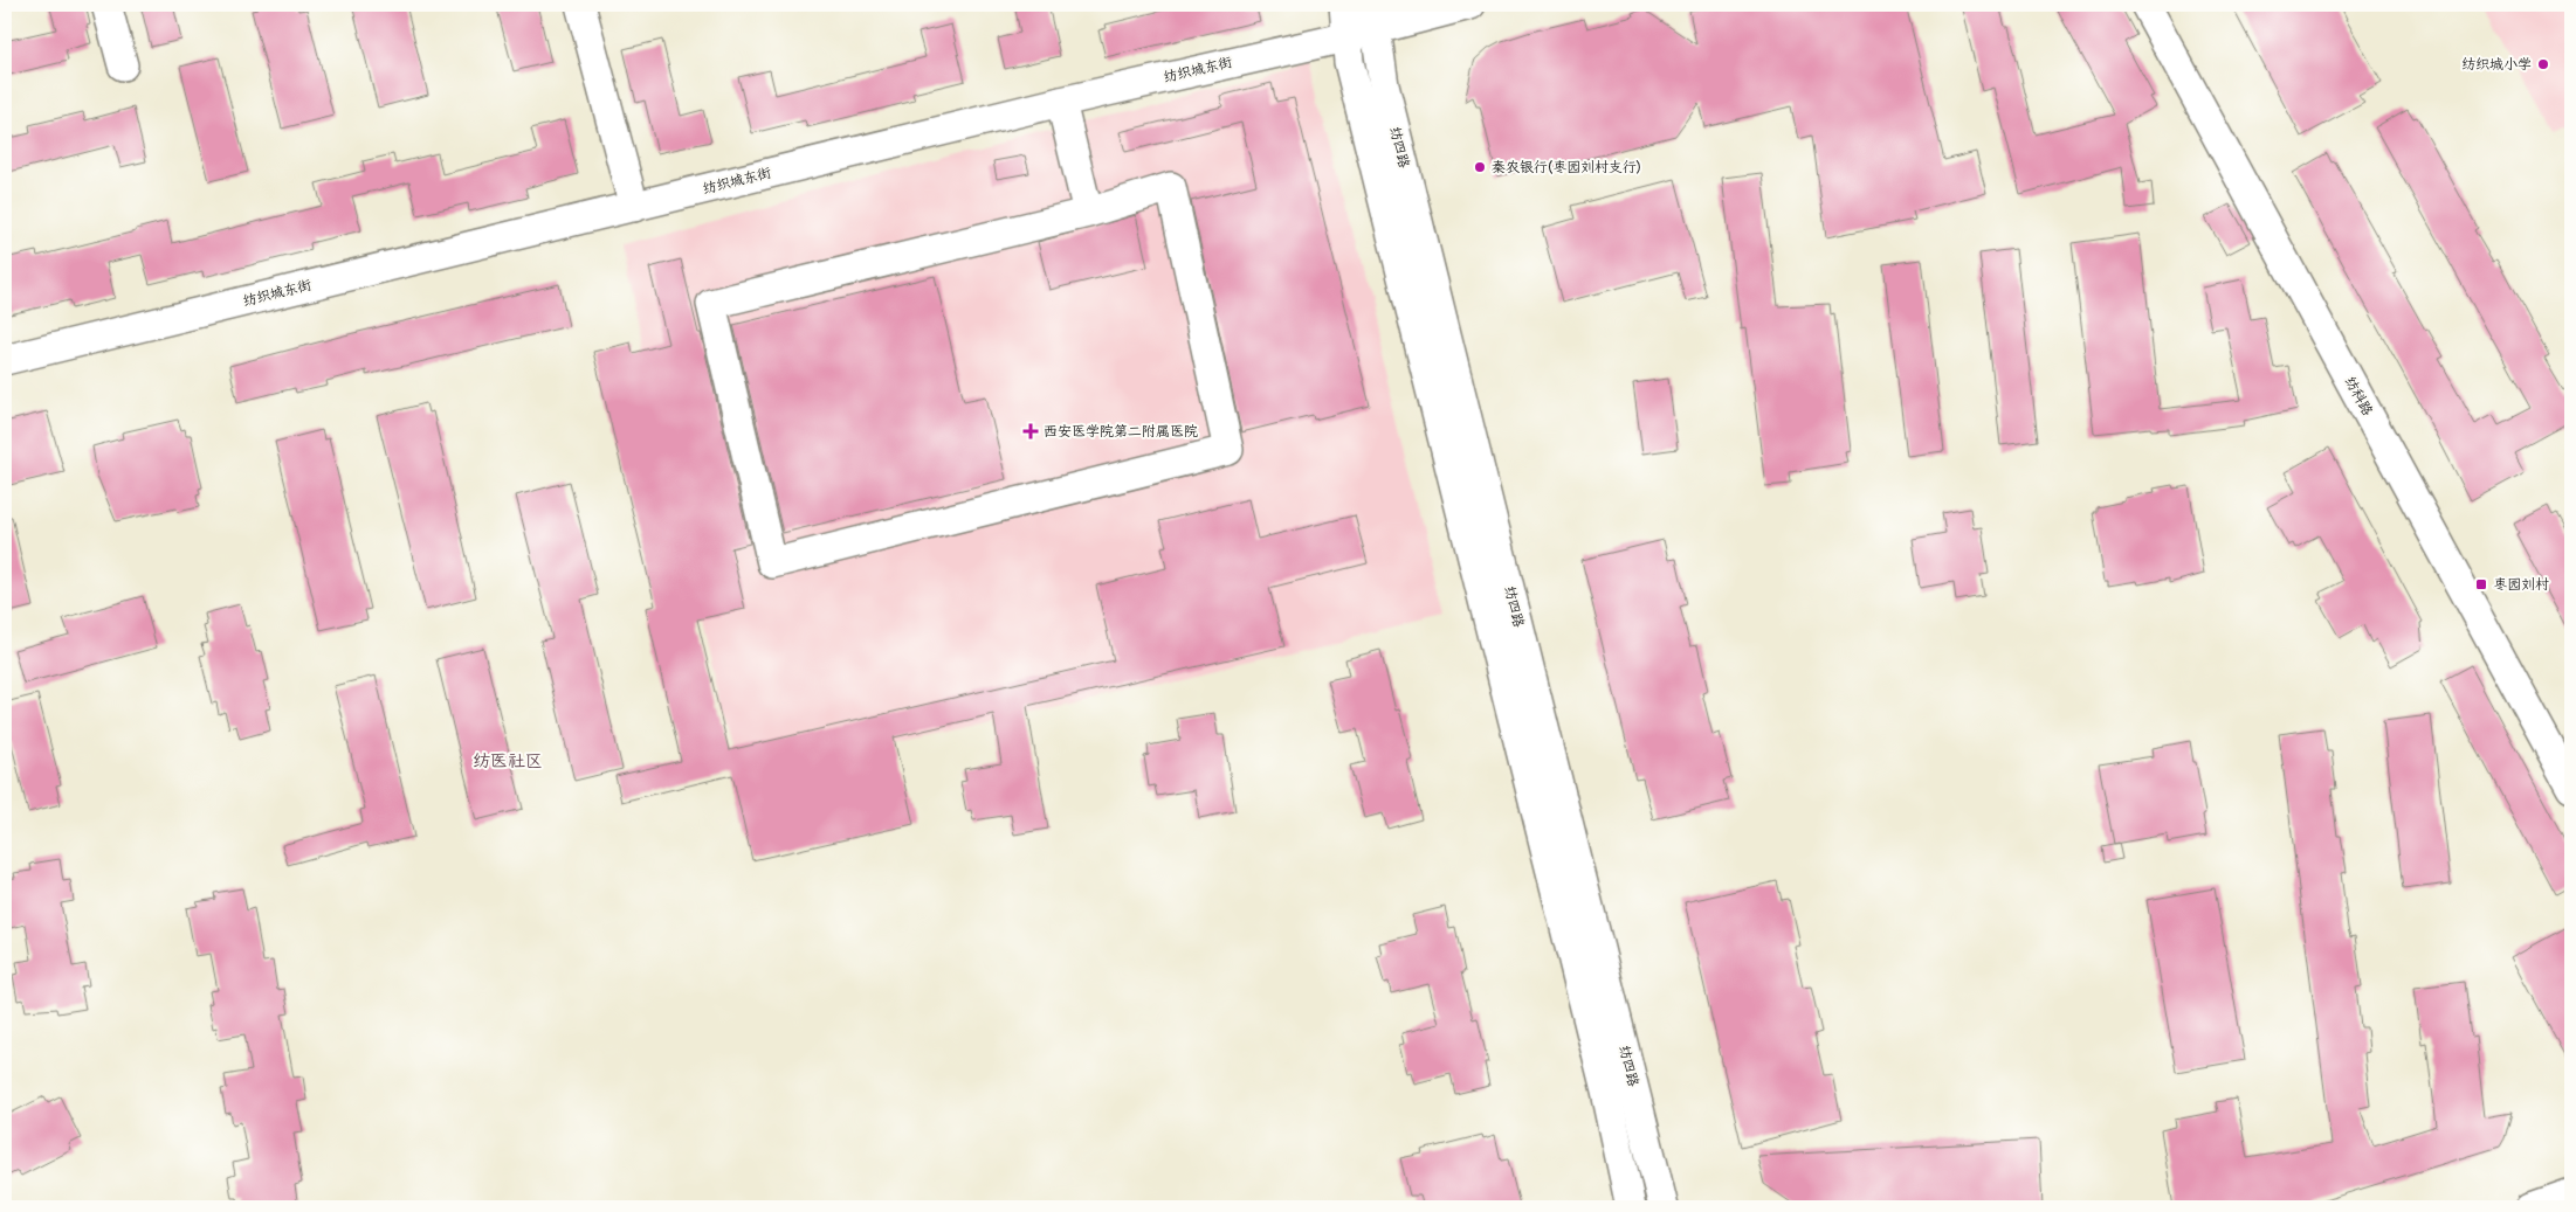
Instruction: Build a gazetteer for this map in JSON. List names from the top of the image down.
{
  "streets": {
    "street": ["纺织城东街", "纺四路", "纺科路"]
  },
  "crossings": [
    ["纺织城东街", "纺四路"]
  ],
  "districts": ["纺医社区"],
  "places": {
    "other": ["纺织城小学", "秦农银行(枣园刘村支行)"],
    "health": ["西安医学院第二附属医院"],
    "transit": ["枣园刘村"]
  }
}
